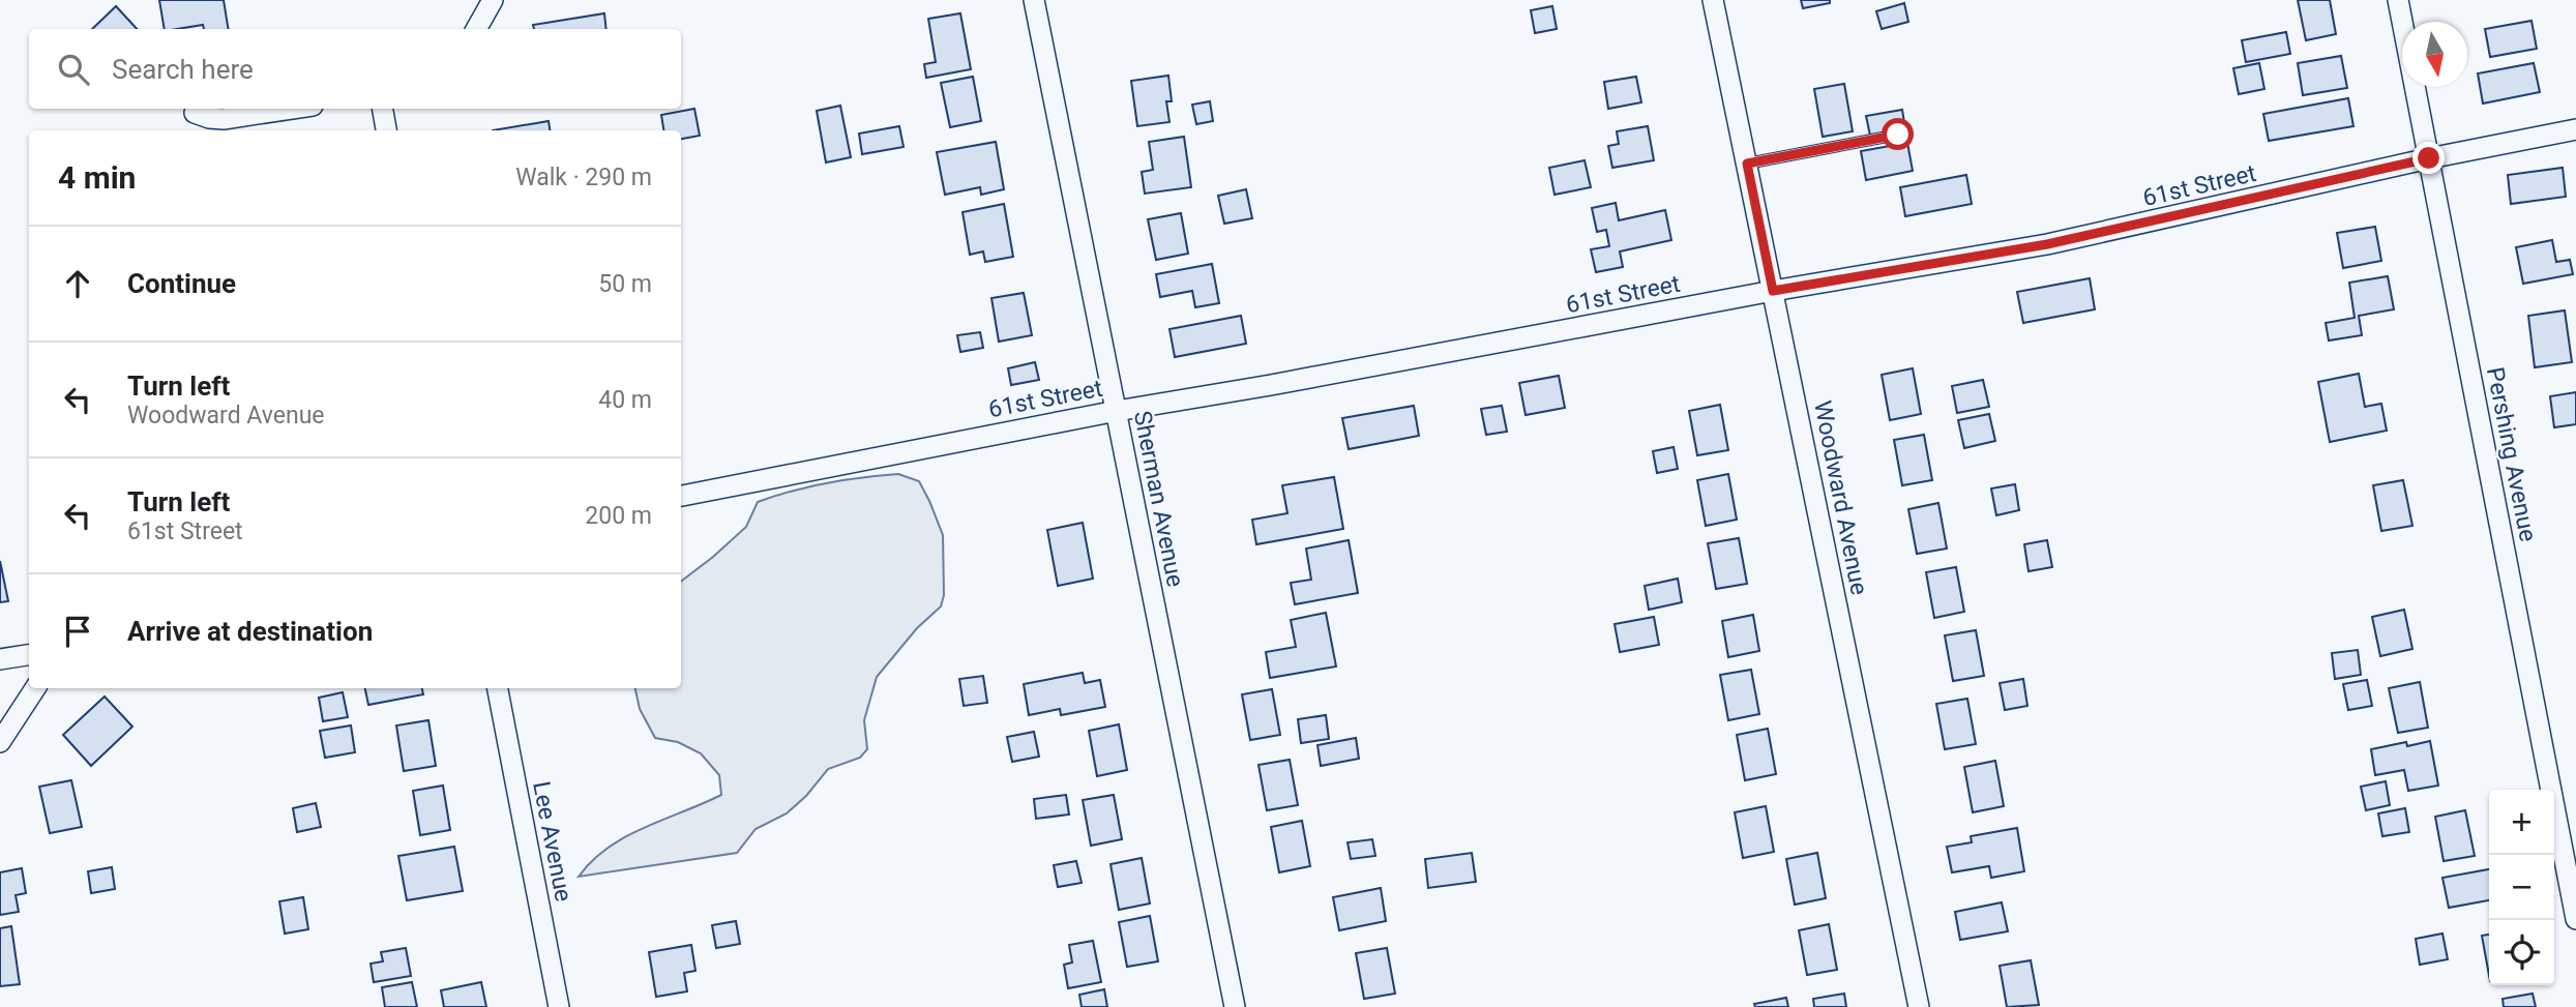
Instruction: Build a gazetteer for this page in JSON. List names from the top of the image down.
{
  "streets": {
    "street": [
      "61st Street",
      "Pershing Avenue",
      "Woodward Avenue",
      "Sherman Avenue",
      "Lee Avenue"
    ]
  },
  "crossings": [
    ["61st Street", "Pershing Avenue"],
    ["61st Street", "Woodward Avenue"],
    ["61st Street", "Sherman Avenue"]
  ],
  "north": "bottom",
  "page": {
    "search": "Search here",
    "heading": ["4 min", "Walk · 290 m"],
    "list": [
      ["Continue", "50 m"],
      ["Turn left", "Woodward Avenue", "40 m"],
      ["Turn left", "61st Street", "200 m"],
      "Arrive at destination"
    ],
    "map_buttons": ["+", "−"]
  }
}
